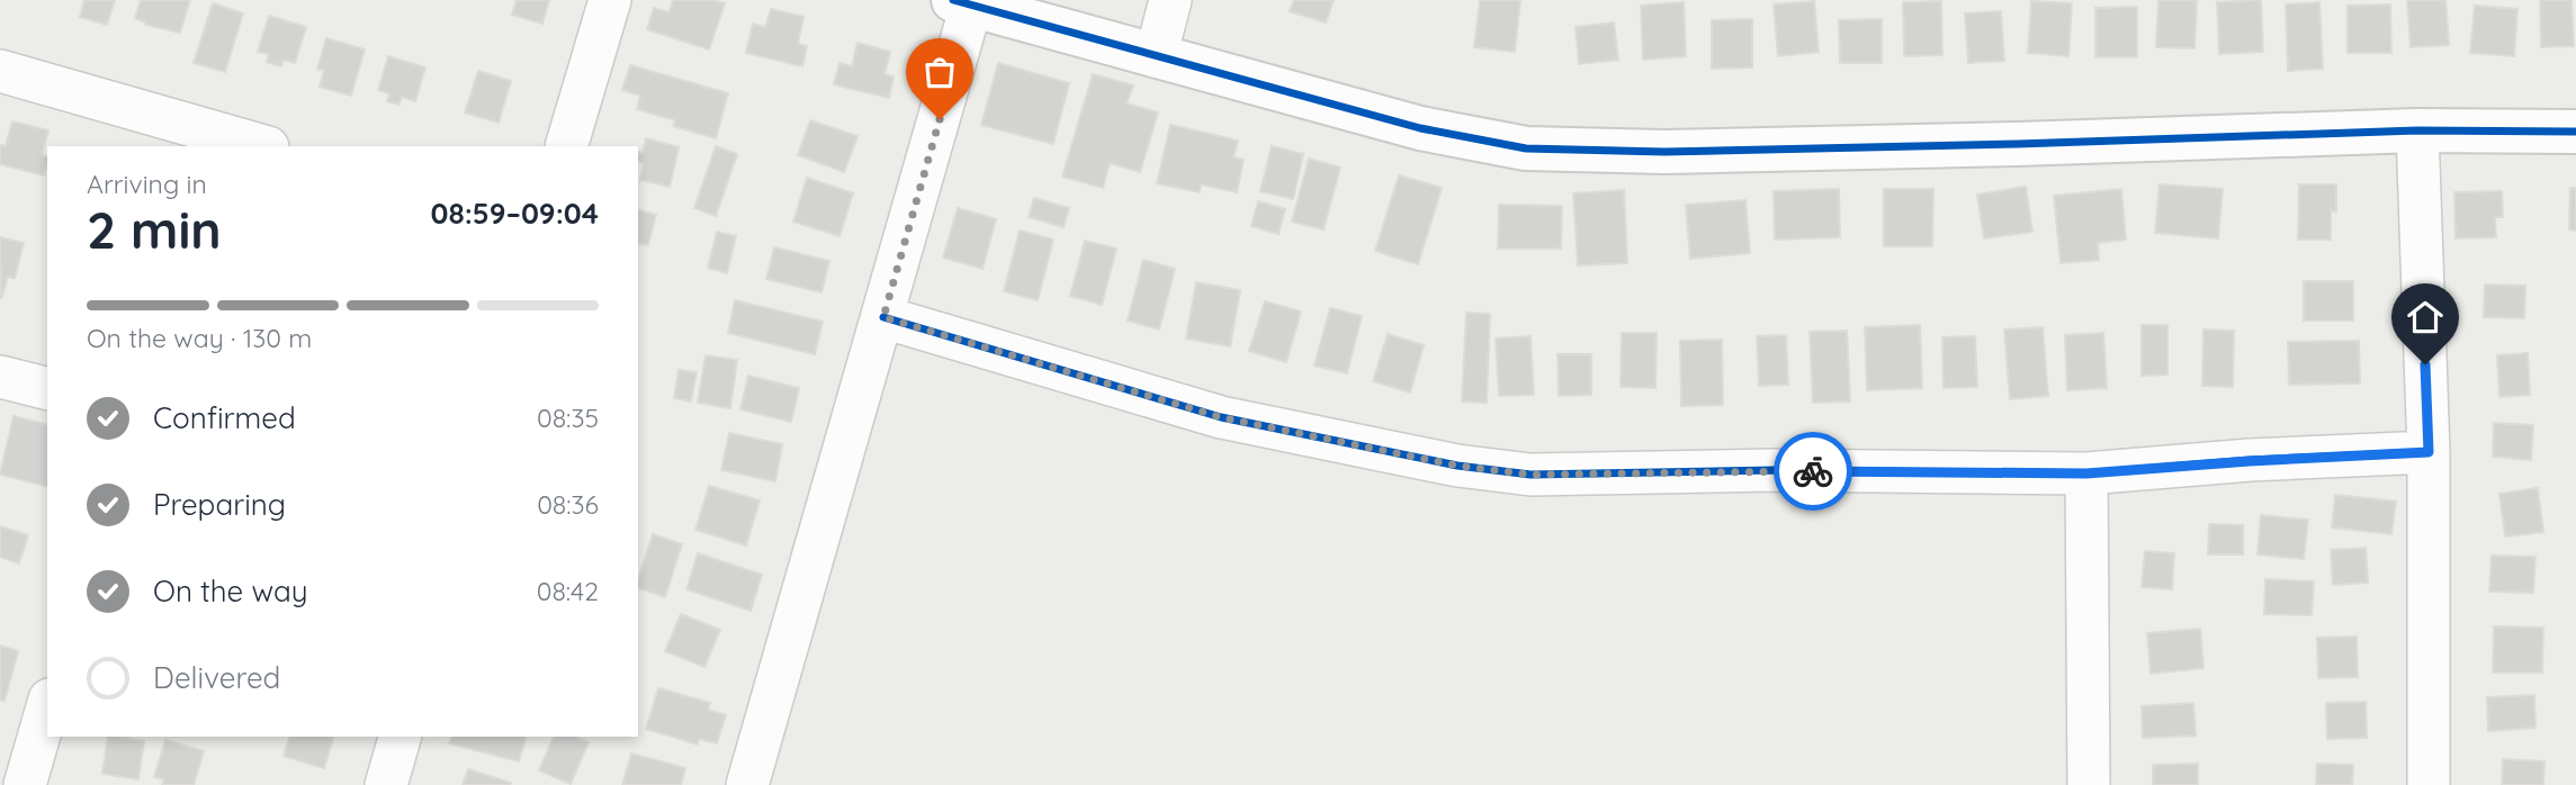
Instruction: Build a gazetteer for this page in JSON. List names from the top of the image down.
{
  "page": {
    "heading": ["2 min", "Arriving in", "08:59–09:04"],
    "bar": "On the way · 130 m",
    "list": [
      ["Confirmed", "08:35"],
      ["Preparing", "08:36"],
      ["On the way", "08:42"],
      "Delivered"
    ]
  }
}
